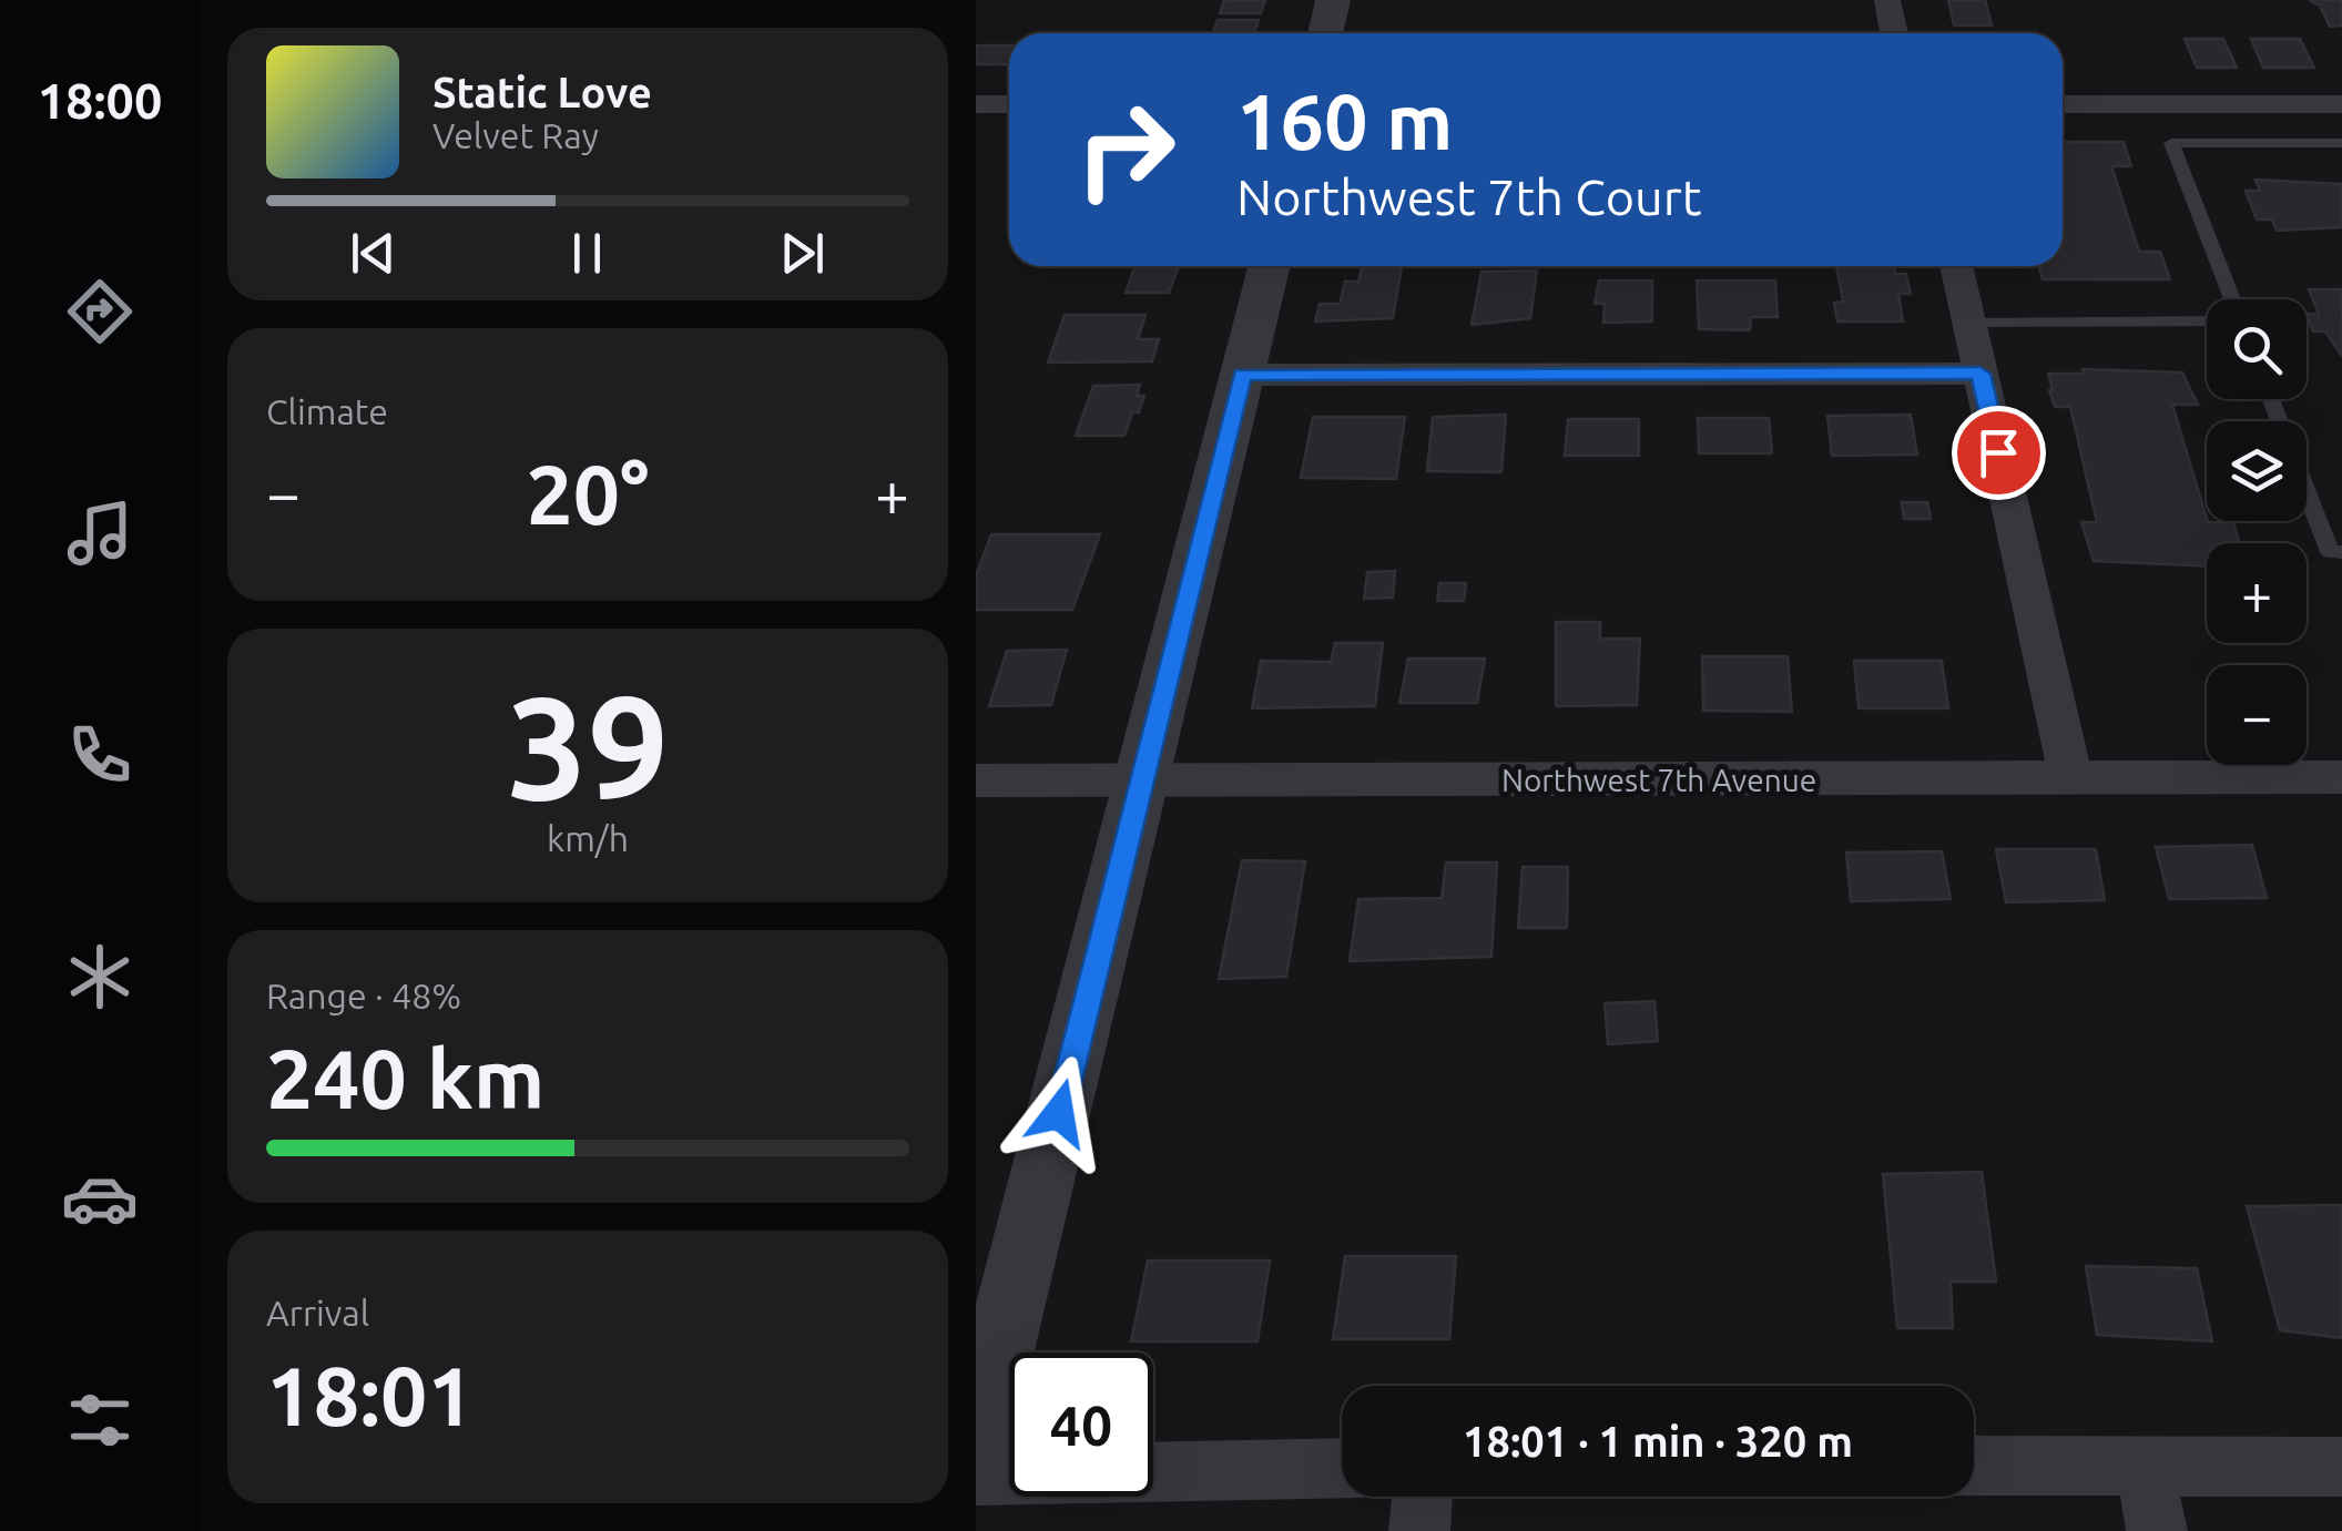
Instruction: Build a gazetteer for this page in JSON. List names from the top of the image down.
{
  "streets": {
    "street": ["Northwest 7th Avenue"]
  },
  "page": {
    "tabs": "18:00",
    "turn": ["160 m", "Northwest 7th Court"],
    "song": ["Static Love", "Velvet Ray"],
    "map_buttons": ["+", "−"],
    "tile": [
      "Climate",
      ["39", "km/h"],
      ["Range · 48%", "240 km"],
      ["Arrival", "18:01"]
    ],
    "heat": ["−", "20°", "+"],
    "limit": "40",
    "trip": "18:01 · 1 min · 320 m"
  }
}
